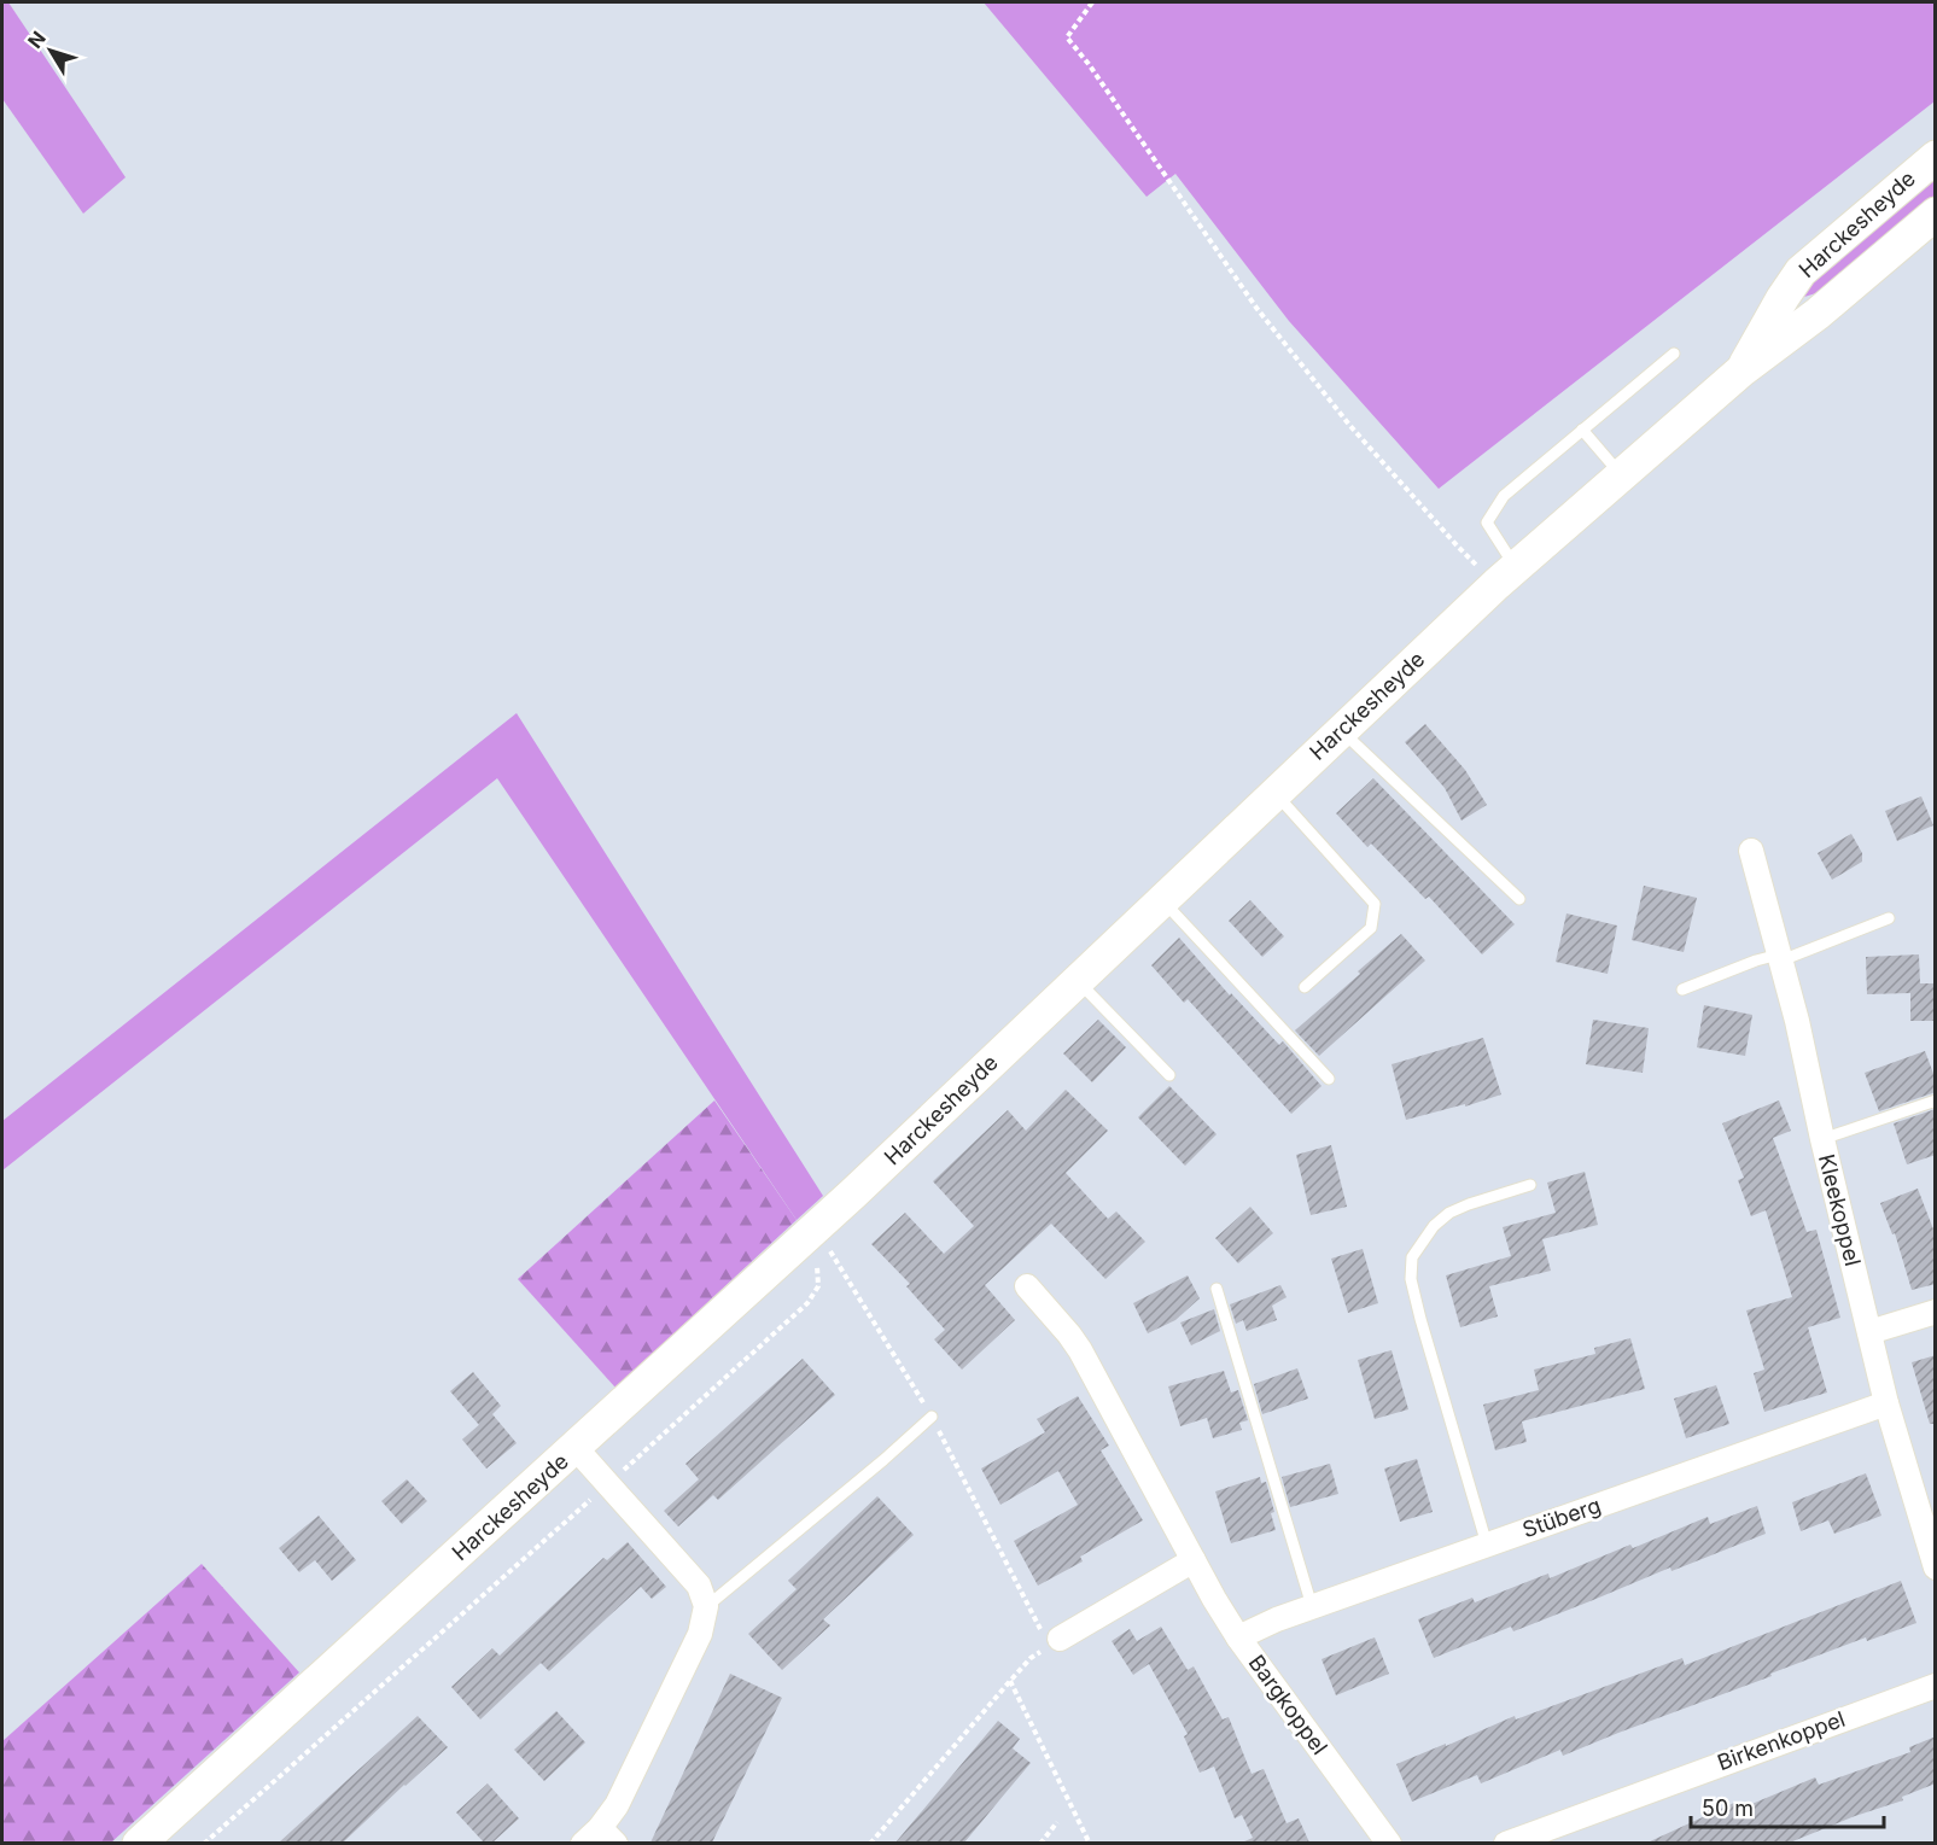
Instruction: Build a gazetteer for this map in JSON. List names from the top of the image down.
{
  "streets": {
    "main road": ["Harckesheyde"],
    "street": [
      "Kleekoppel",
      "Stüberg",
      "Bargkoppel",
      "Birkenkoppel"
    ]
  },
  "crossings": [
    ["Kleekoppel", "Stüberg"],
    ["Stüberg", "Bargkoppel"]
  ],
  "scale_bar": "50 m",
  "north": "top left"
}
